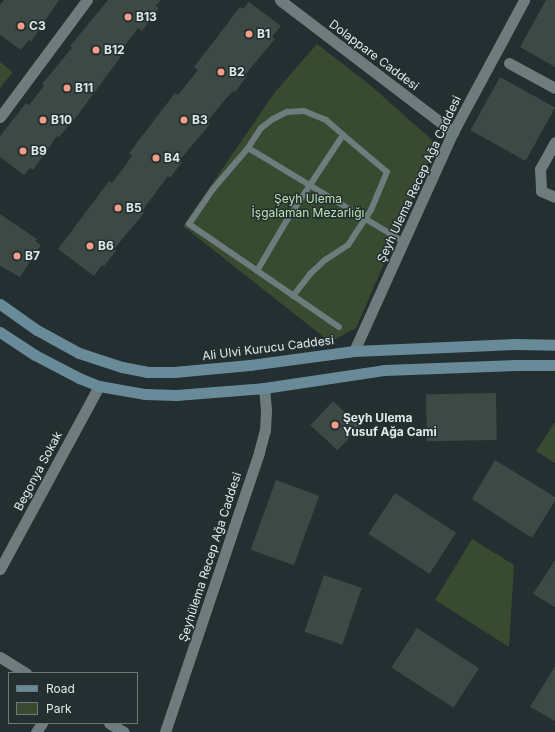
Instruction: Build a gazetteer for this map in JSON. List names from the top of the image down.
{
  "streets": {
    "main road": ["Ali Ulvi Kurucu Caddesi"],
    "street": [
      "Dolappare Caddesi",
      "Şeyh Ulema Recep Ağa Caddesi",
      "Begonya Sokak",
      "Şeyhülema Recep Ağa Caddesi"
    ]
  },
  "crossings": [
    ["Dolappare Caddesi", "Şeyh Ulema Recep Ağa Caddesi"],
    ["Şeyh Ulema Recep Ağa Caddesi", "Ali Ulvi Kurucu Caddesi"]
  ],
  "parks": ["Şeyh Ulema İşgalaman Mezarlığı"],
  "places": [
    "B13",
    "C3",
    "B1",
    "B12",
    "B2",
    "B11",
    "B10",
    "B3",
    "B9",
    "B4",
    "B5",
    "B6",
    "B7",
    "Şeyh Ulema Yusuf Ağa Cami"
  ],
  "legend": ["Road", "Park"]
}
